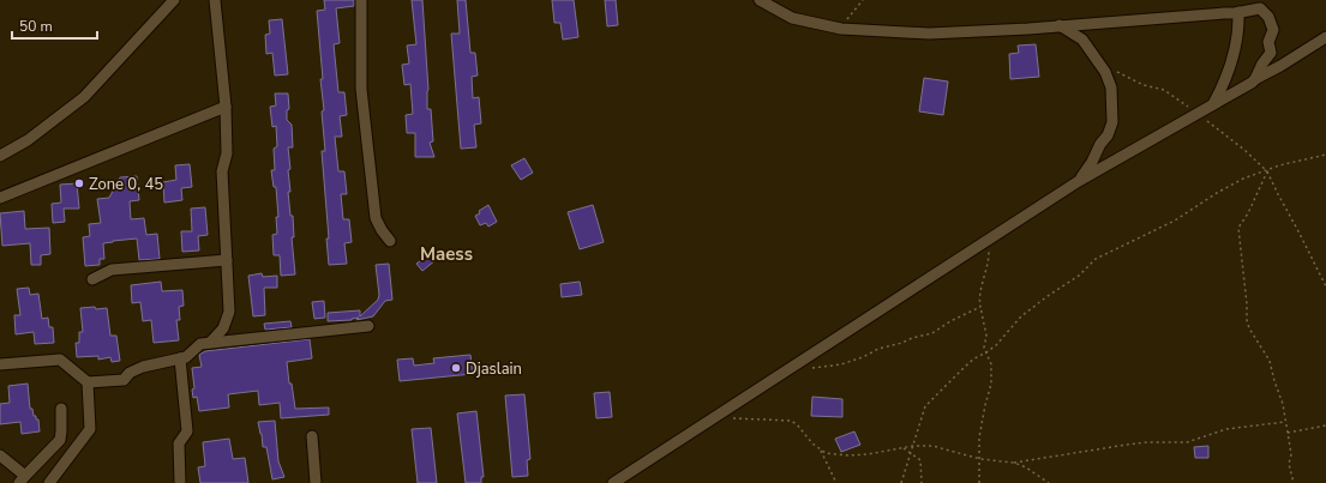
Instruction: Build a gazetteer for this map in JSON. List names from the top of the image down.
{
  "districts": ["Maess"],
  "places": ["Zone 0, 45", "Djaslain"],
  "scale_bar": "50 m"
}
